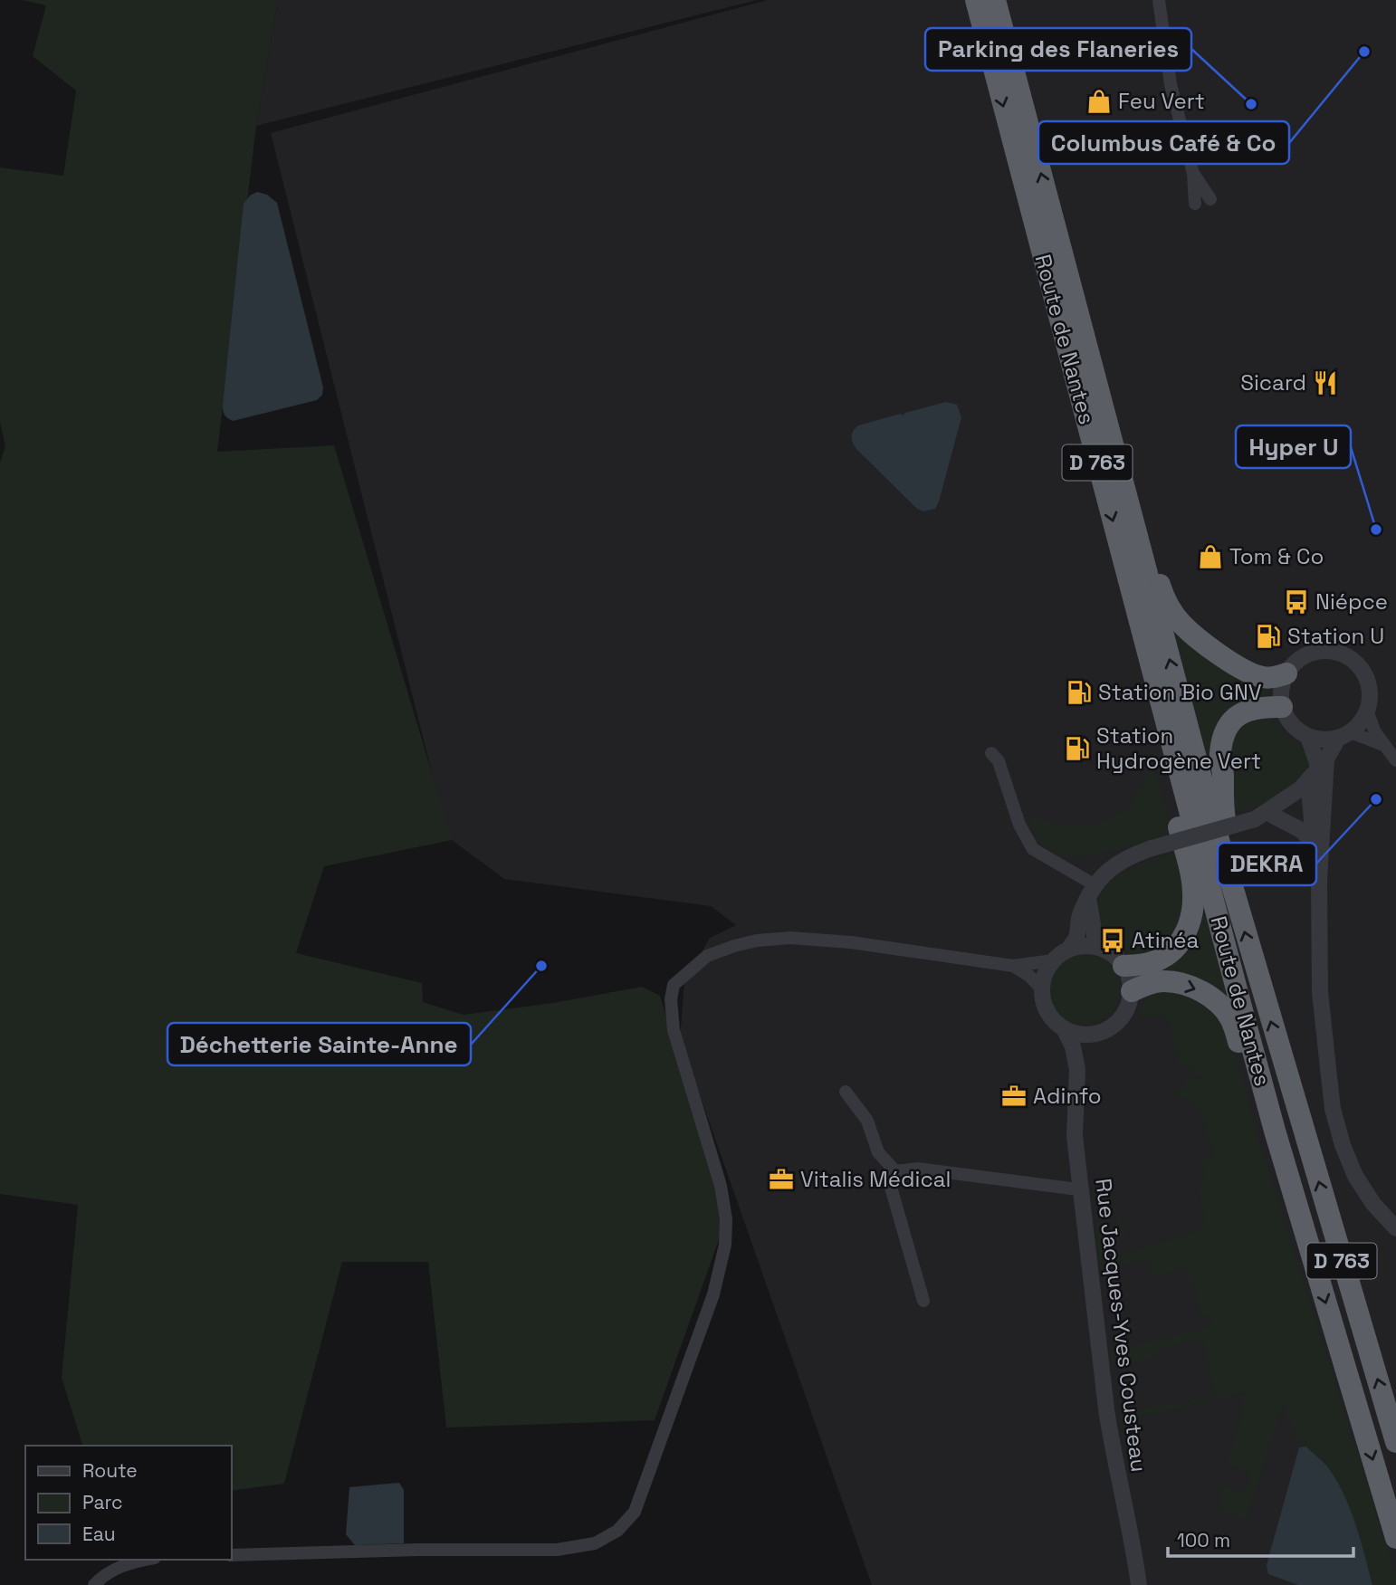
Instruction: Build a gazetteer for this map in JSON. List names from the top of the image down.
{
  "streets": {
    "highway": ["Route de Nantes", "D 763"],
    "street": ["Rue Jacques-Yves Cousteau"]
  },
  "places": {
    "other": [
      "Columbus Café & Co",
      "Parking des Flaneries",
      "Hyper U",
      "DEKRA",
      "Déchetterie Sainte-Anne"
    ],
    "shop": ["Feu Vert", "Tom & Co"],
    "restaurant": ["Sicard"],
    "bus stop": ["Niépce", "Atinéa"],
    "fuel station": ["Station U", "Station Bio GNV", "Station Hydrogène Vert"],
    "office": ["Adinfo", "Vitalis Médical"]
  },
  "legend": ["Route", "Parc", "Eau"],
  "scale_bar": "100 m"
}
